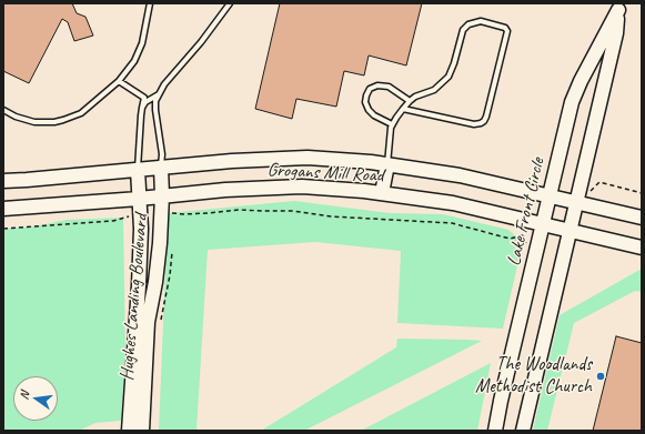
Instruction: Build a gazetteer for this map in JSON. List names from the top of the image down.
{
  "streets": {
    "street": ["Grogans Mill Road", "Lake Front Circle", "Hughes Landing Boulevard"]
  },
  "crossings": [
    ["Grogans Mill Road", "Lake Front Circle"],
    ["Grogans Mill Road", "Hughes Landing Boulevard"]
  ],
  "places": ["The Woodlands Methodist Church"],
  "north": "left"
}
